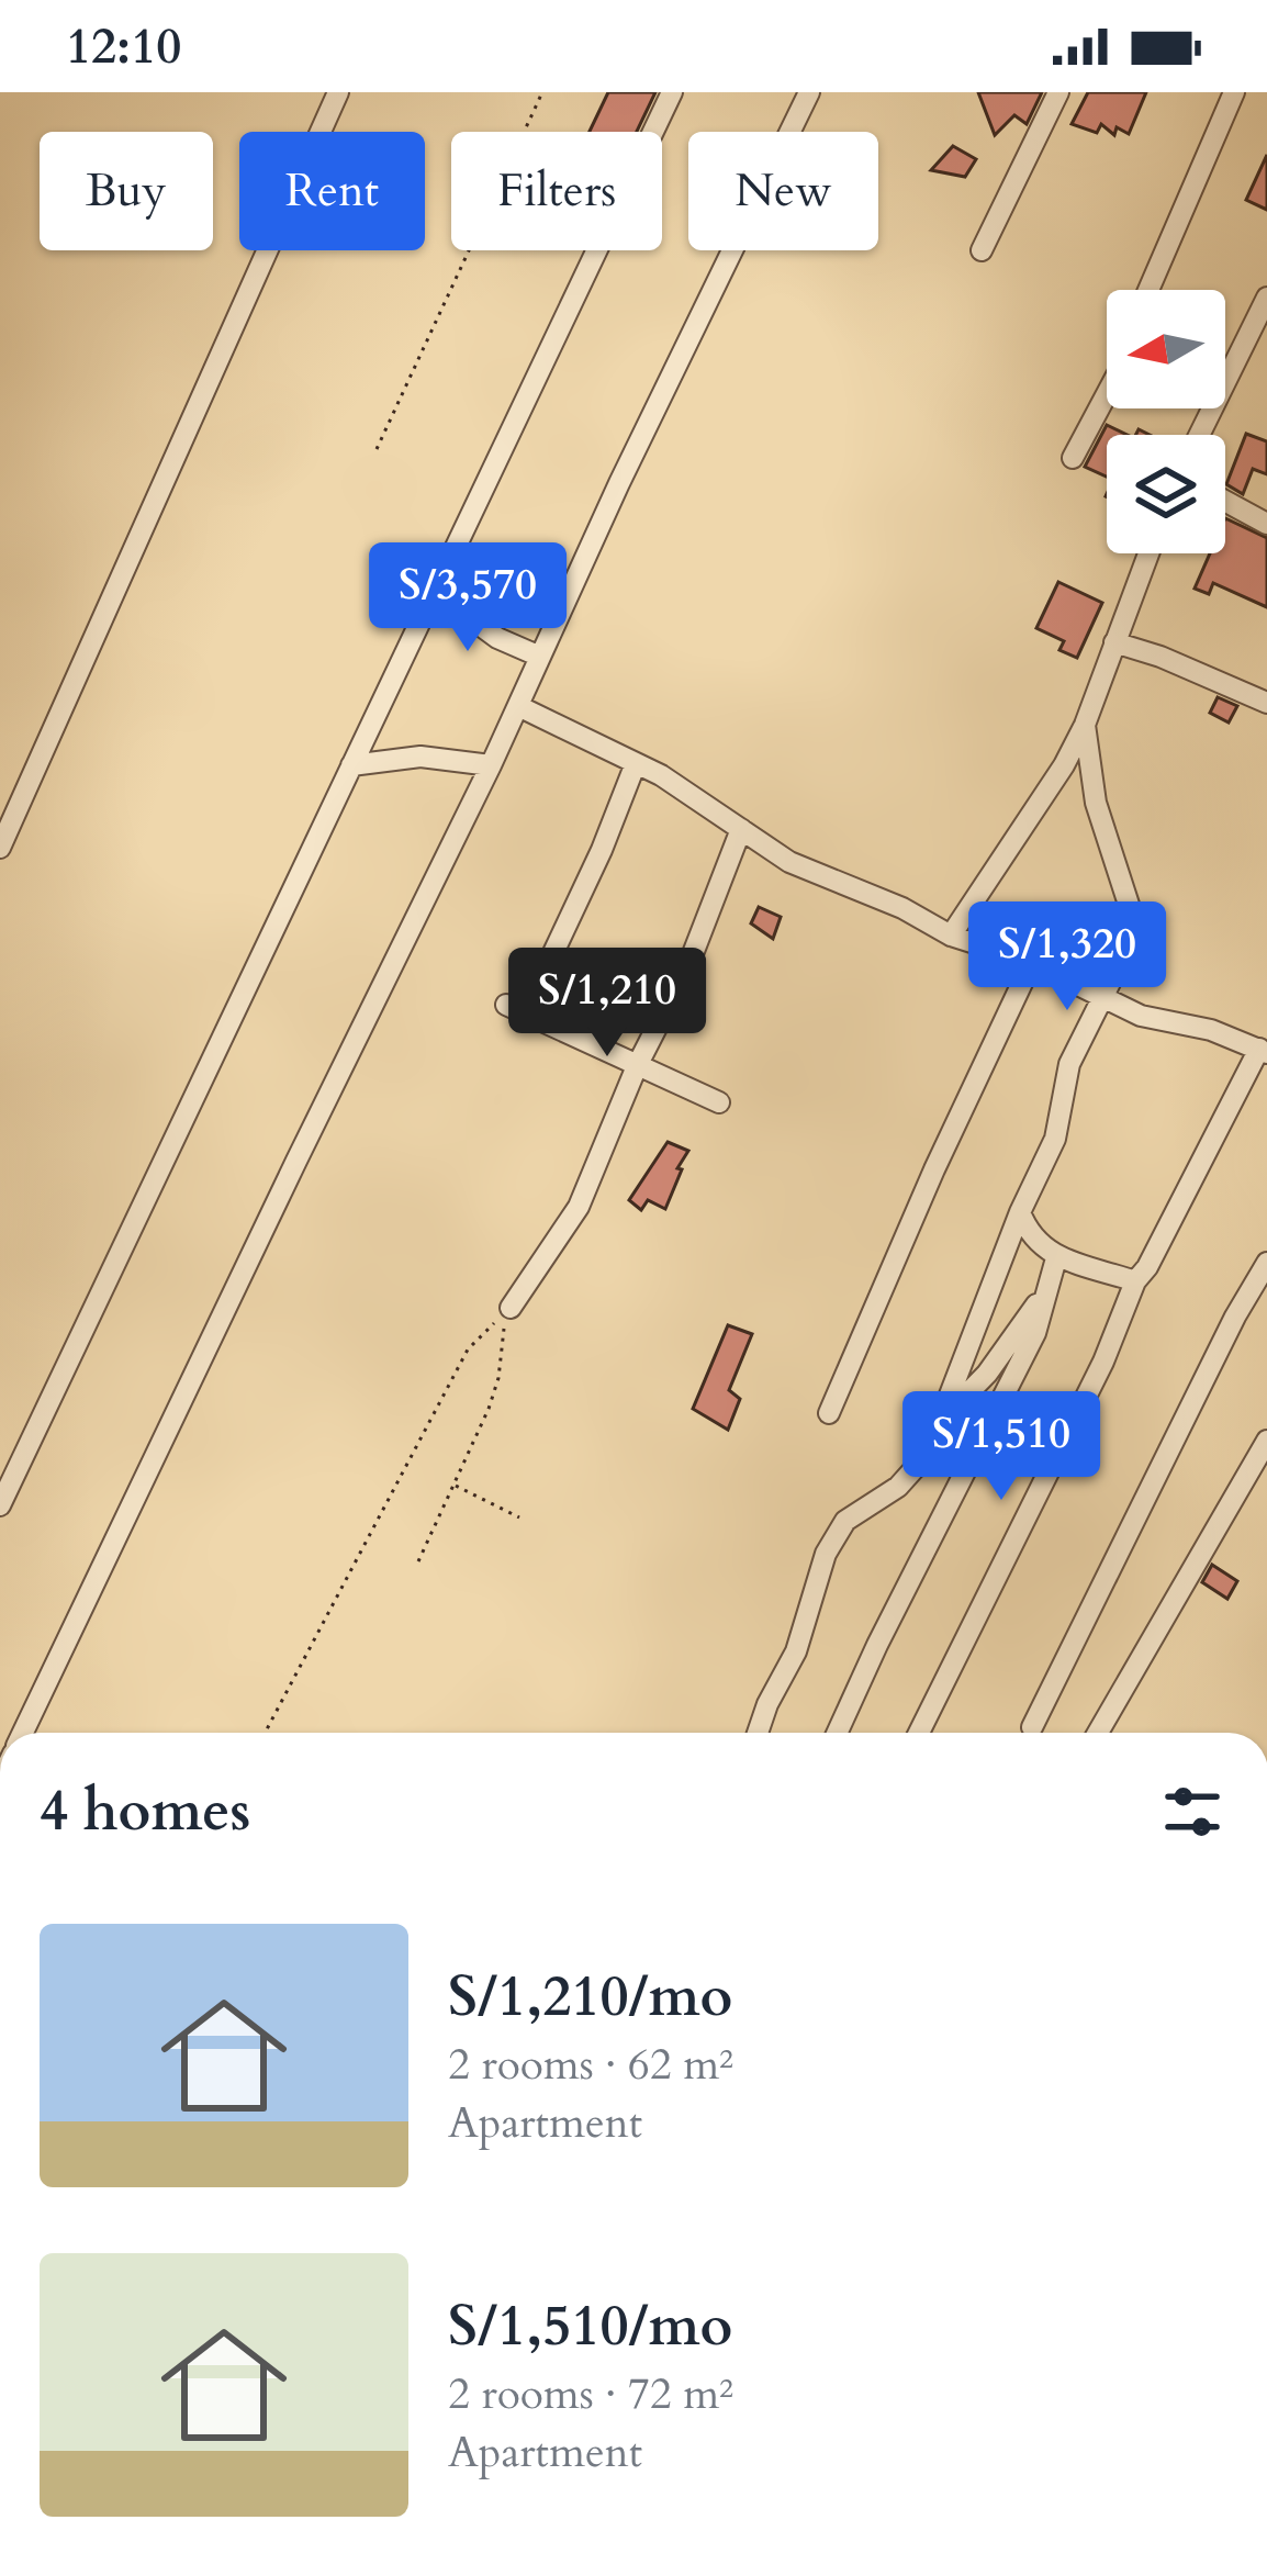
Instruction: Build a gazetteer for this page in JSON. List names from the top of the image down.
{
  "north": "left",
  "page": {
    "status": "12:10",
    "chip": [
      "Buy",
      "Rent",
      "Filters",
      "New"
    ],
    "price": [
      "S/3,570",
      "S/1,320",
      "S/1,210",
      "S/1,510"
    ],
    "heading": "4 homes",
    "list": [
      {
        "name": "S/1,210/mo",
        "note": "2 rooms · 62 m² · Apartment"
      },
      {
        "name": "S/1,510/mo",
        "note": "2 rooms · 72 m² · Apartment"
      }
    ]
  }
}
